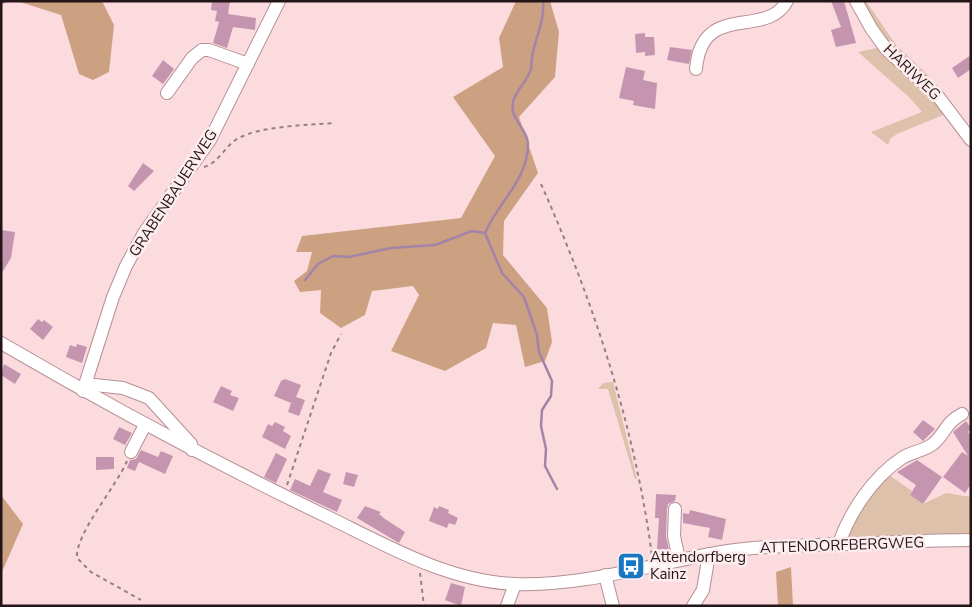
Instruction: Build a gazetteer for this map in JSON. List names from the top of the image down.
{
  "streets": {
    "street": ["HARIWEG", "GRABENBAUERWEG", "ATTENDORFBERGWEG"]
  },
  "crossings": [
    ["GRABENBAUERWEG", "ATTENDORFBERGWEG"]
  ],
  "places": {
    "bus stop": ["Attendorfberg Kainz"]
  }
}
